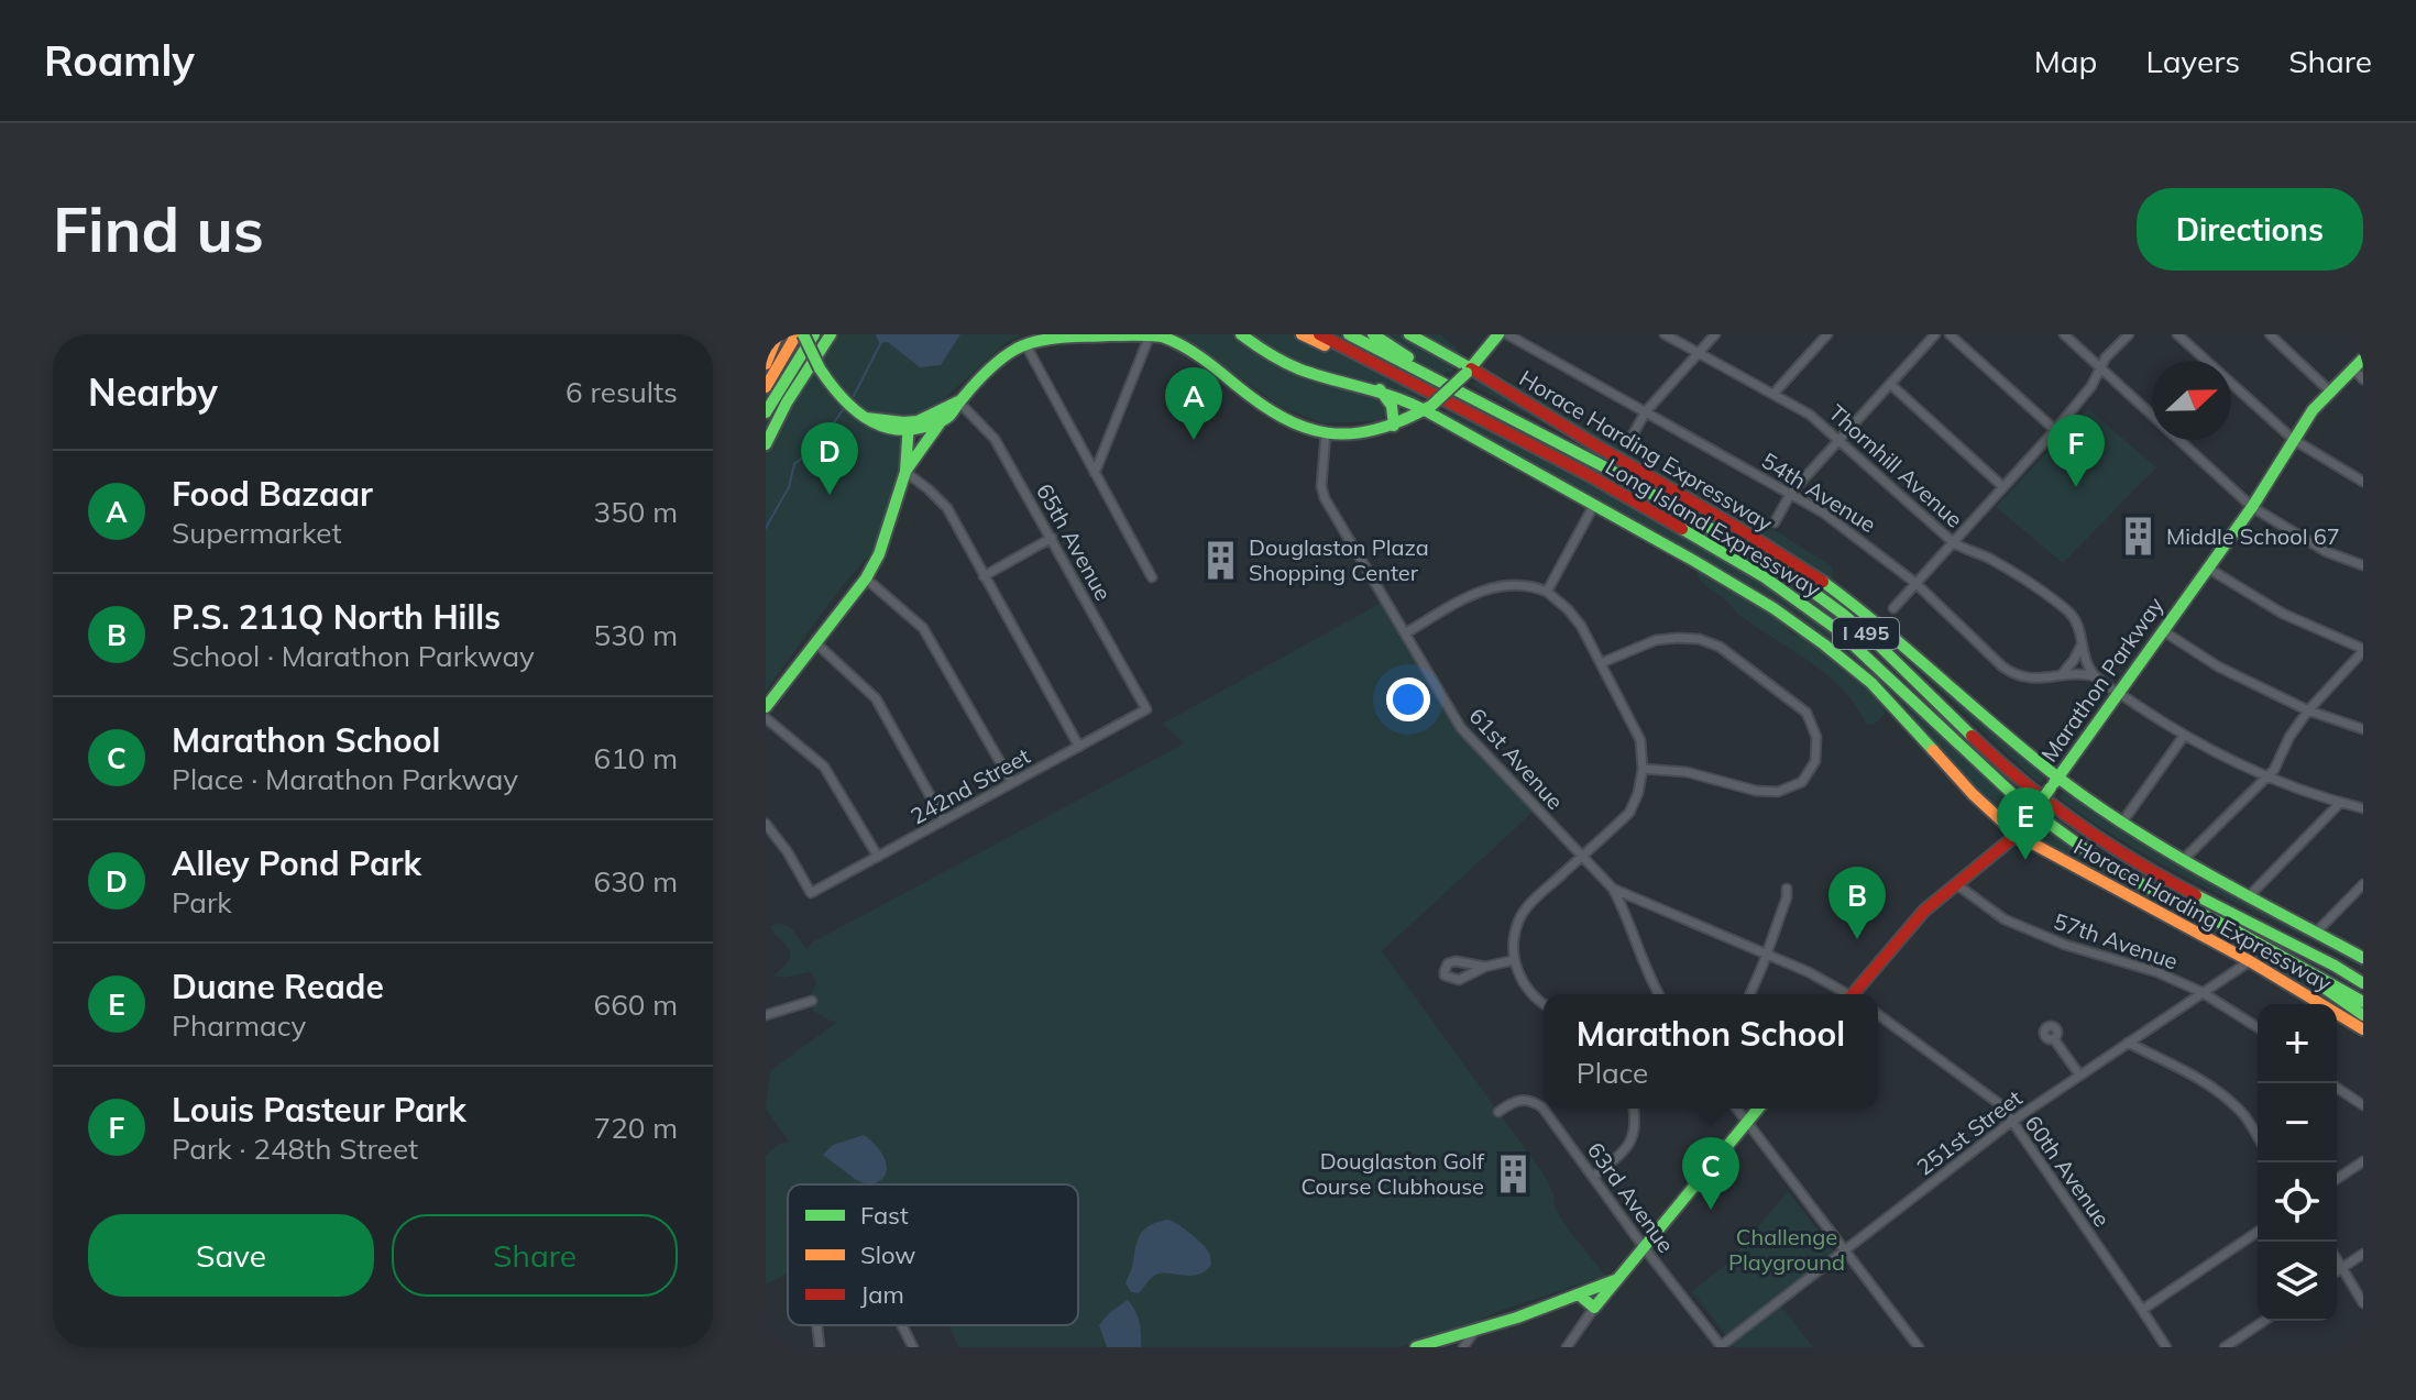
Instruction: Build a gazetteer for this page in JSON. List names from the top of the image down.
{
  "streets": {
    "main road": [
      "Horace Harding Expressway",
      "Long Island Expressway",
      "I 495",
      "Marathon Parkway"
    ],
    "street": [
      "Thornhill Avenue",
      "54th Avenue",
      "65th Avenue",
      "61st Avenue",
      "242nd Street",
      "57th Avenue",
      "251st Street",
      "60th Avenue",
      "63rd Avenue"
    ]
  },
  "crossings": [
    ["Horace Harding Expressway", "Marathon Parkway"],
    ["Horace Harding Expressway", "251st Street"],
    ["Thornhill Avenue", "54th Avenue"],
    ["65th Avenue", "242nd Street"],
    ["Marathon Parkway", "57th Avenue"],
    ["57th Avenue", "251st Street"],
    ["251st Street", "60th Avenue"],
    ["251st Street", "63rd Avenue"]
  ],
  "parks": ["Challenge Playground"],
  "places": {
    "building": ["Middle School 67", "Douglaston Plaza Shopping Center", "Douglaston Golf Course Clubhouse"]
  },
  "legend": ["Fast", "Slow", "Jam"],
  "north": "right",
  "page": {
    "header": "Roamly",
    "nav": ["Map", "Layers", "Share"],
    "buttons": [
      "Directions",
      ["Save", "Share"]
    ],
    "title": "Find us",
    "heading": ["Nearby", "6 results"],
    "pins": [
      "A",
      "F",
      "D",
      "E",
      "B",
      "C"
    ],
    "list": [
      {
        "mark": "A",
        "name": "Food Bazaar",
        "note": "Supermarket",
        "value": "350 m"
      },
      {
        "mark": "B",
        "name": "P.S. 211Q North Hills",
        "note": "School · Marathon Parkway",
        "value": "530 m"
      },
      {
        "mark": "C",
        "name": "Marathon School",
        "note": "Place · Marathon Parkway",
        "value": "610 m"
      },
      {
        "mark": "D",
        "name": "Alley Pond Park",
        "note": "Park",
        "value": "630 m"
      },
      {
        "mark": "E",
        "name": "Duane Reade",
        "note": "Pharmacy",
        "value": "660 m"
      },
      {
        "mark": "F",
        "name": "Louis Pasteur Park",
        "note": "Park · 248th Street",
        "value": "720 m"
      }
    ],
    "popup": ["Marathon School", "Place"],
    "map_buttons": ["+", "−"]
  }
}
